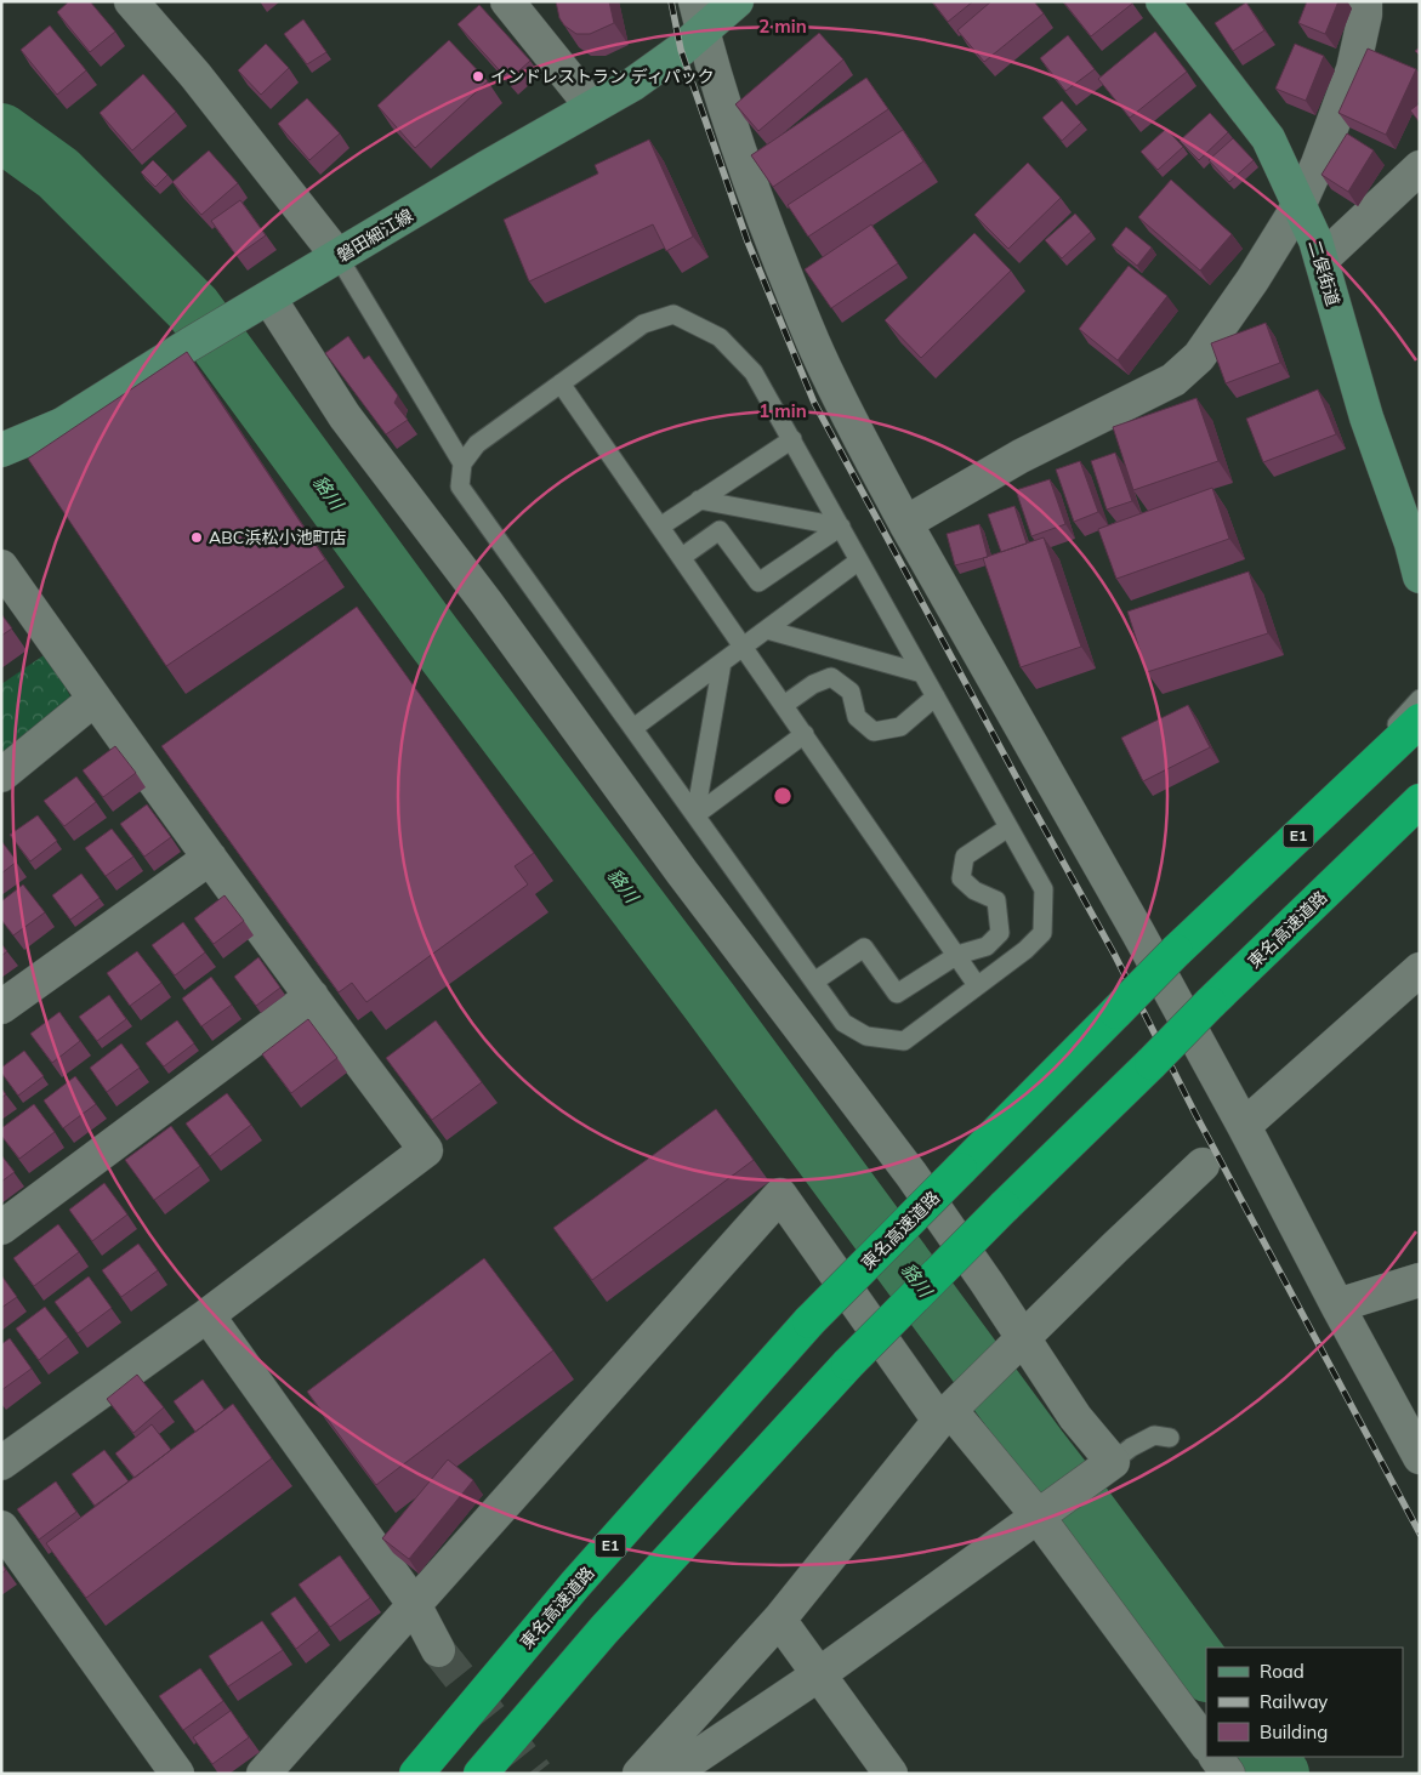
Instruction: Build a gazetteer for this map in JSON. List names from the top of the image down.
{
  "streets": {
    "highway": ["E1", "東名高速道路"],
    "main road": ["磐田細江線", "二俣街道"]
  },
  "water": ["貉川"],
  "places": ["インドレストラン ディパック", "ABC浜松小池町店"],
  "legend": ["Road", "Railway", "Building"],
  "rings": ["2 min", "1 min"]
}
